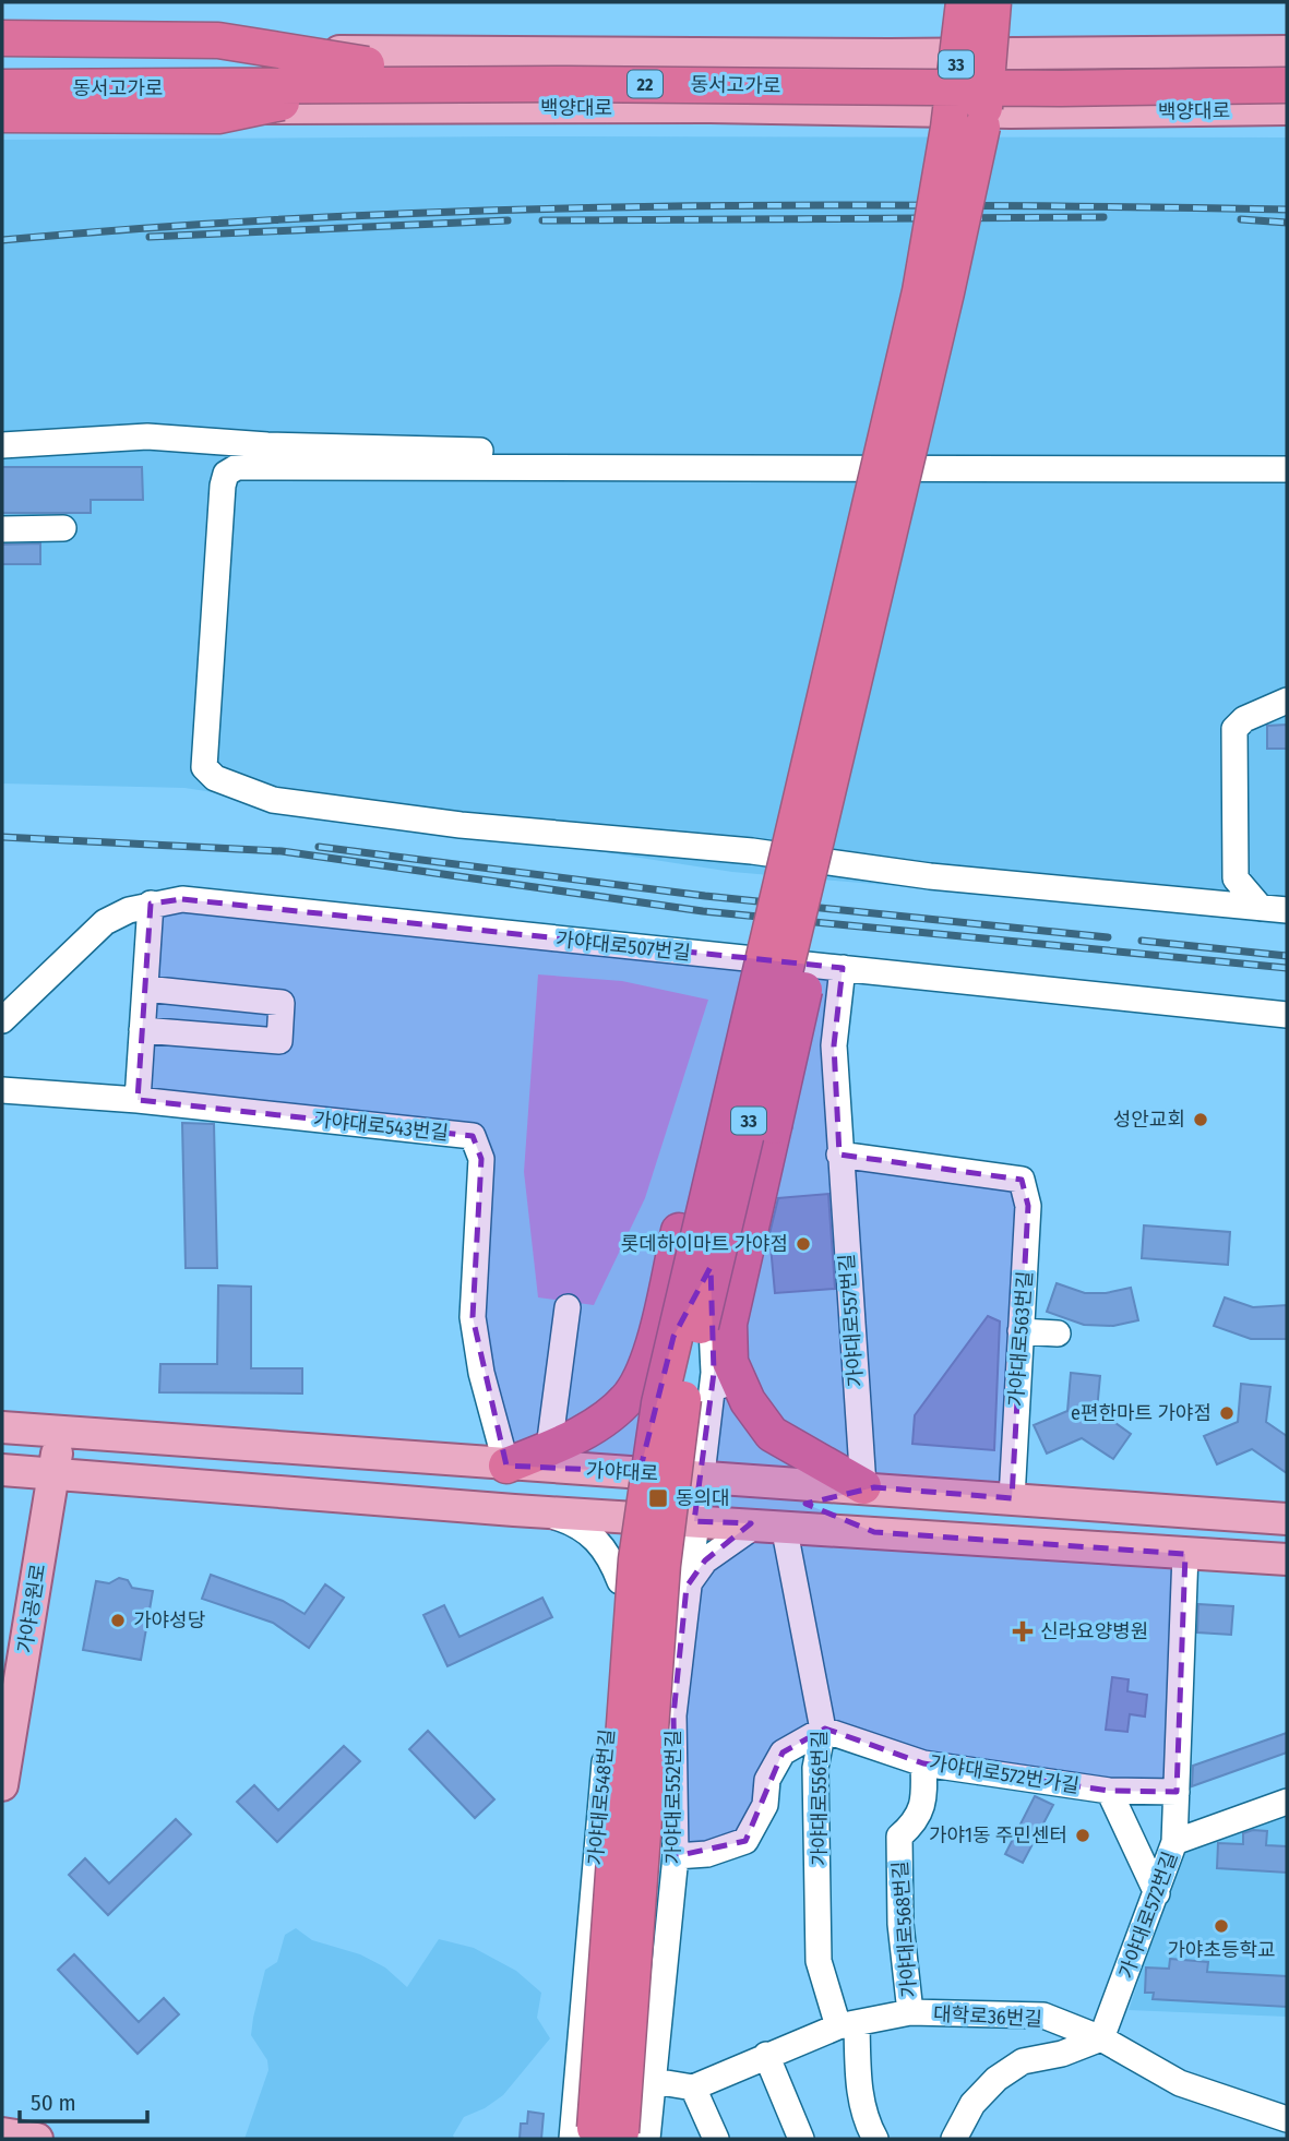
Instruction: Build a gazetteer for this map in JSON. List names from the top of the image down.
{
  "streets": {
    "highway": ["33", "22", "동서고가로"],
    "main road": ["백양대로", "가야대로", "가야공원로"],
    "street": [
      "가야대로507번길",
      "가야대로543번길",
      "가야대로557번길",
      "가야대로563번길",
      "가야대로572번가길",
      "가야대로548번길",
      "가야대로552번길",
      "가야대로556번길",
      "가야대로572번길",
      "가야대로568번길",
      "대학로36번길"
    ]
  },
  "crossings": [
    ["33", "백양대로"],
    ["33", "가야대로548번길"],
    ["33", "가야대로552번길"],
    ["가야대로507번길", "가야대로557번길"],
    ["가야대로543번길", "가야대로"],
    ["가야대로557번길", "가야대로563번길"],
    ["가야대로557번길", "가야대로"],
    ["가야대로563번길", "가야대로"],
    ["가야대로", "가야공원로"],
    ["가야대로", "가야대로548번길"],
    ["가야대로", "가야대로552번길"],
    ["가야대로572번가길", "가야대로556번길"],
    ["가야대로572번가길", "가야대로572번길"],
    ["가야대로572번가길", "가야대로568번길"],
    ["가야대로548번길", "가야대로552번길"],
    ["가야대로556번길", "대학로36번길"],
    ["가야대로572번길", "대학로36번길"],
    ["가야대로568번길", "대학로36번길"]
  ],
  "places": {
    "other": [
      "성안교회",
      "롯데하이마트 가야점",
      "e편한마트 가야점",
      "가야성당",
      "가야1동 주민센터",
      "가야초등학교"
    ],
    "transit": ["동의대"],
    "health": ["신라요양병원"]
  },
  "scale_bar": "50 m"
}
